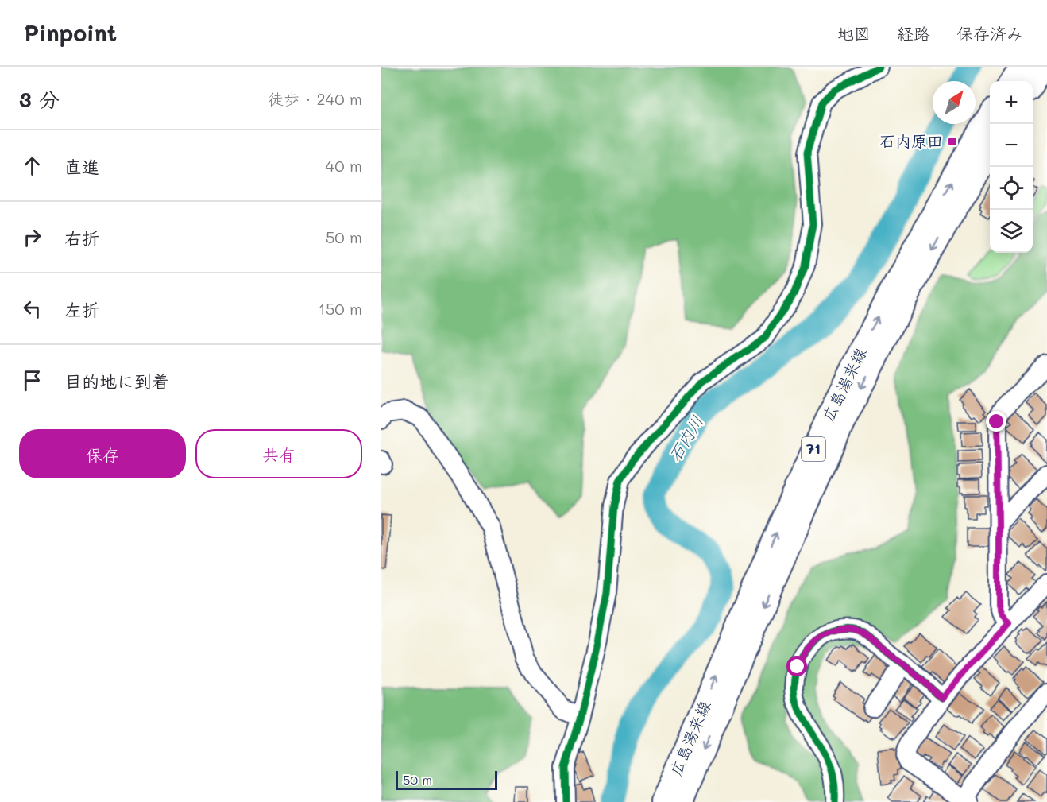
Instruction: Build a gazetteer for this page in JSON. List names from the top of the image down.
{
  "streets": {
    "main road": ["広島湯来線", "71"]
  },
  "water": ["石内川"],
  "places": {
    "transit": ["石内原田"]
  },
  "scale_bar": "50 m",
  "north": "top right",
  "page": {
    "header": "Pinpoint",
    "nav": ["地図", "経路", "保存済み"],
    "heading": ["3 分", "徒歩 · 240 m"],
    "map_buttons": ["+", "−"],
    "list": [
      ["直進", "40 m"],
      ["右折", "50 m"],
      ["左折", "150 m"],
      "目的地に到着"
    ],
    "buttons": ["保存", "共有"],
    "scale": "50 m"
  }
}
